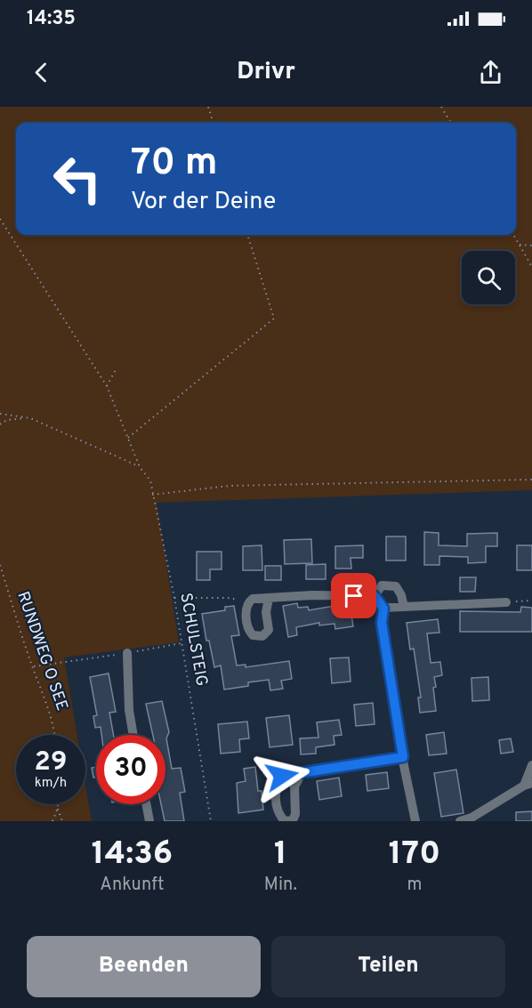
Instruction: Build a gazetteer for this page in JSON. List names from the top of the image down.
{
  "streets": {
    "path": ["SCHULSTEIG", "RUNDWEG O SEE"]
  },
  "page": {
    "status": "14:35",
    "header": "Drivr",
    "turn": ["70 m", "Vor der Deine"],
    "speed": "29 km/h",
    "limit": "30",
    "eta": [
      "14:36",
      "Ankunft",
      "1",
      "Min.",
      "170",
      "m"
    ],
    "buttons": ["Beenden", "Teilen"]
  }
}
